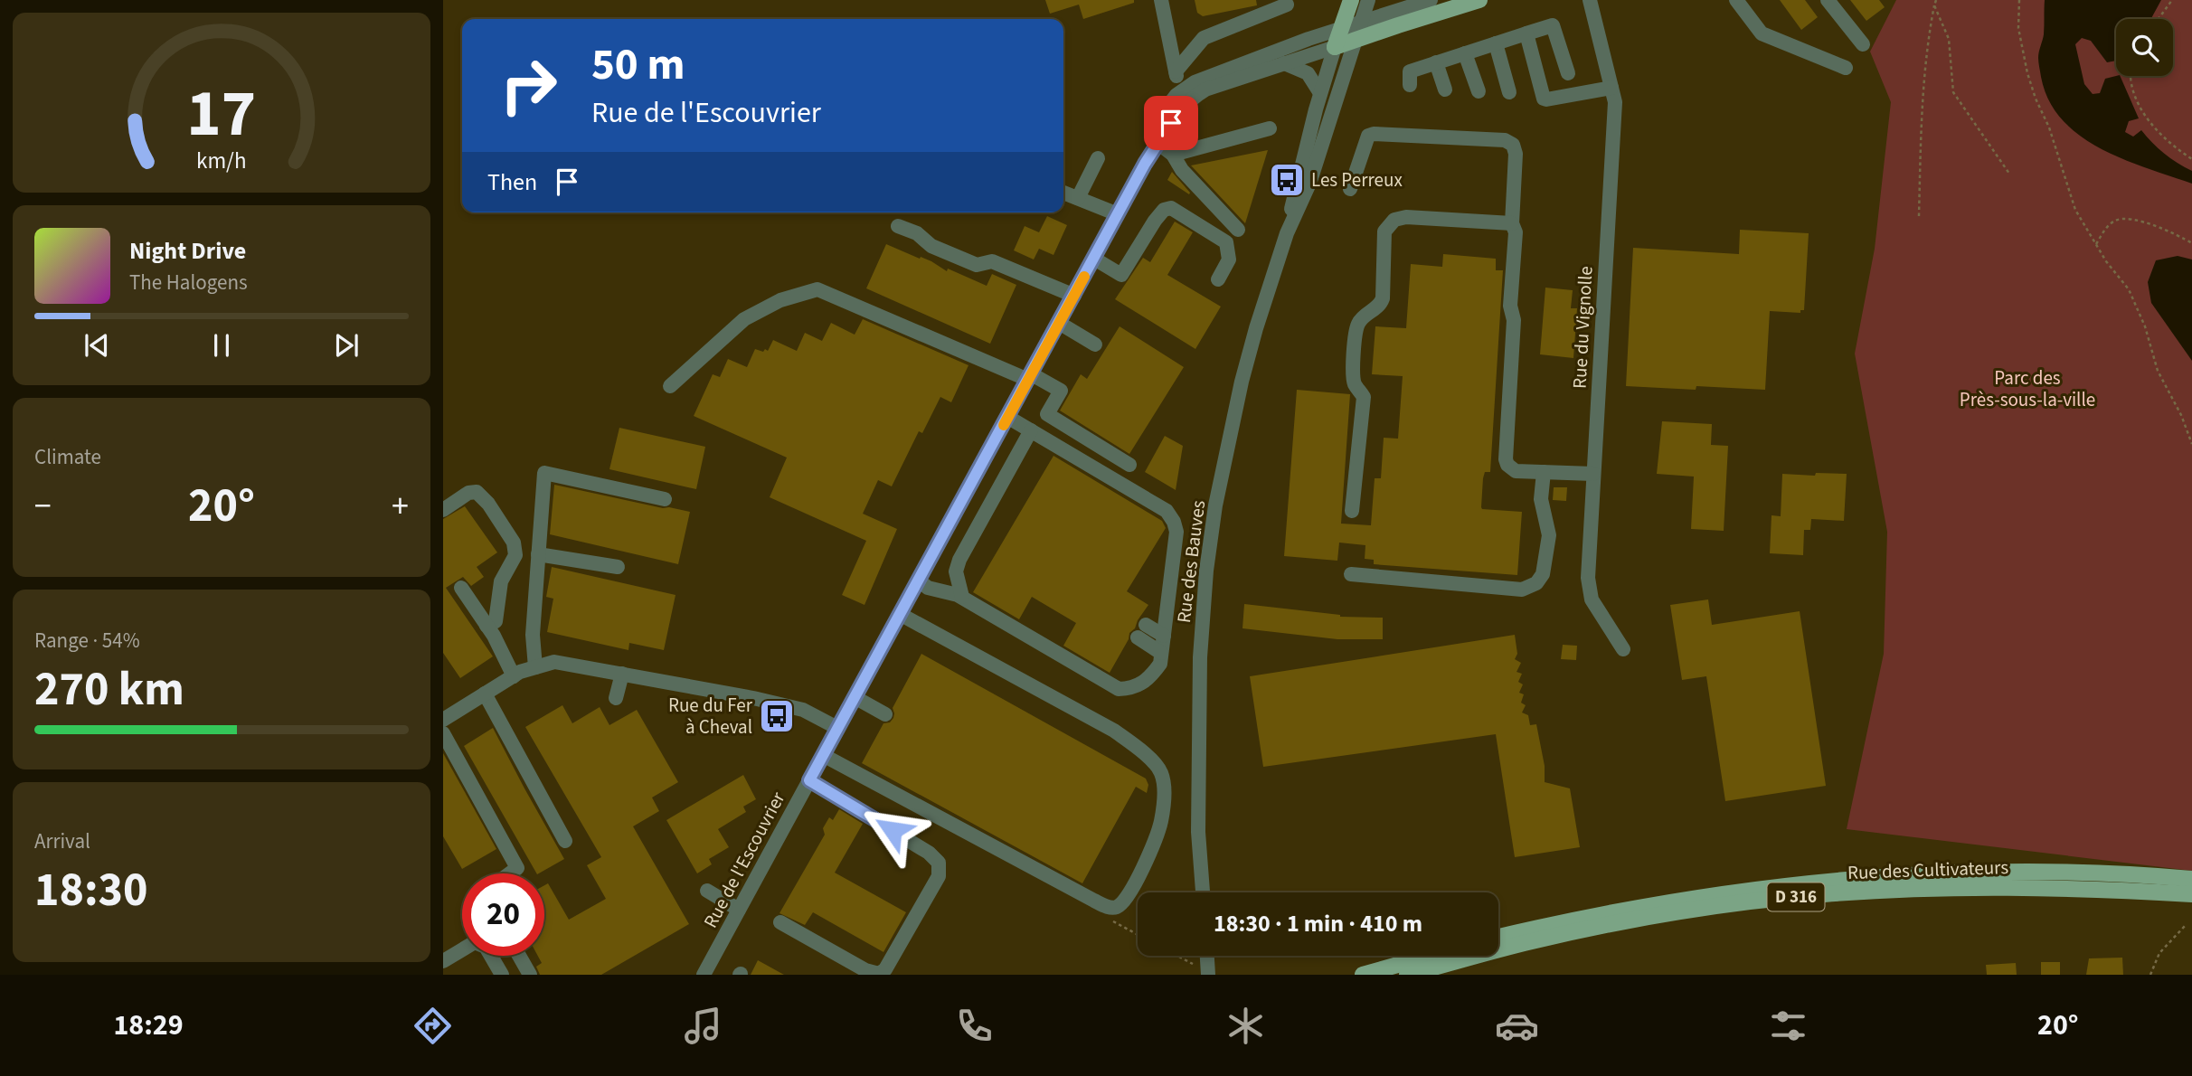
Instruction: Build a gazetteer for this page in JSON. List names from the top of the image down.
{
  "streets": {
    "main road": ["Rue des Cultivateurs", "D 316"],
    "street": ["Rue du Vignolle", "Rue des Bauves", "Rue de l'Escouvrier"]
  },
  "parks": ["Parc des Près-sous-la-ville"],
  "places": {
    "bus stop": ["Les Perreux", "Rue du Fer à Cheval"]
  },
  "page": {
    "turn": ["50 m", "Rue de l'Escouvrier"],
    "then": "Then",
    "song": ["Night Drive", "The Halogens"],
    "tile": [
      "Climate",
      ["Range · 54%", "270 km"],
      ["Arrival", "18:30"]
    ],
    "heat": ["−", "20°", "+"],
    "limit": "20",
    "trip": "18:30 · 1 min · 410 m",
    "tabs": ["18:29", "20°"],
    "gauge": ["17", "km/h"]
  }
}
